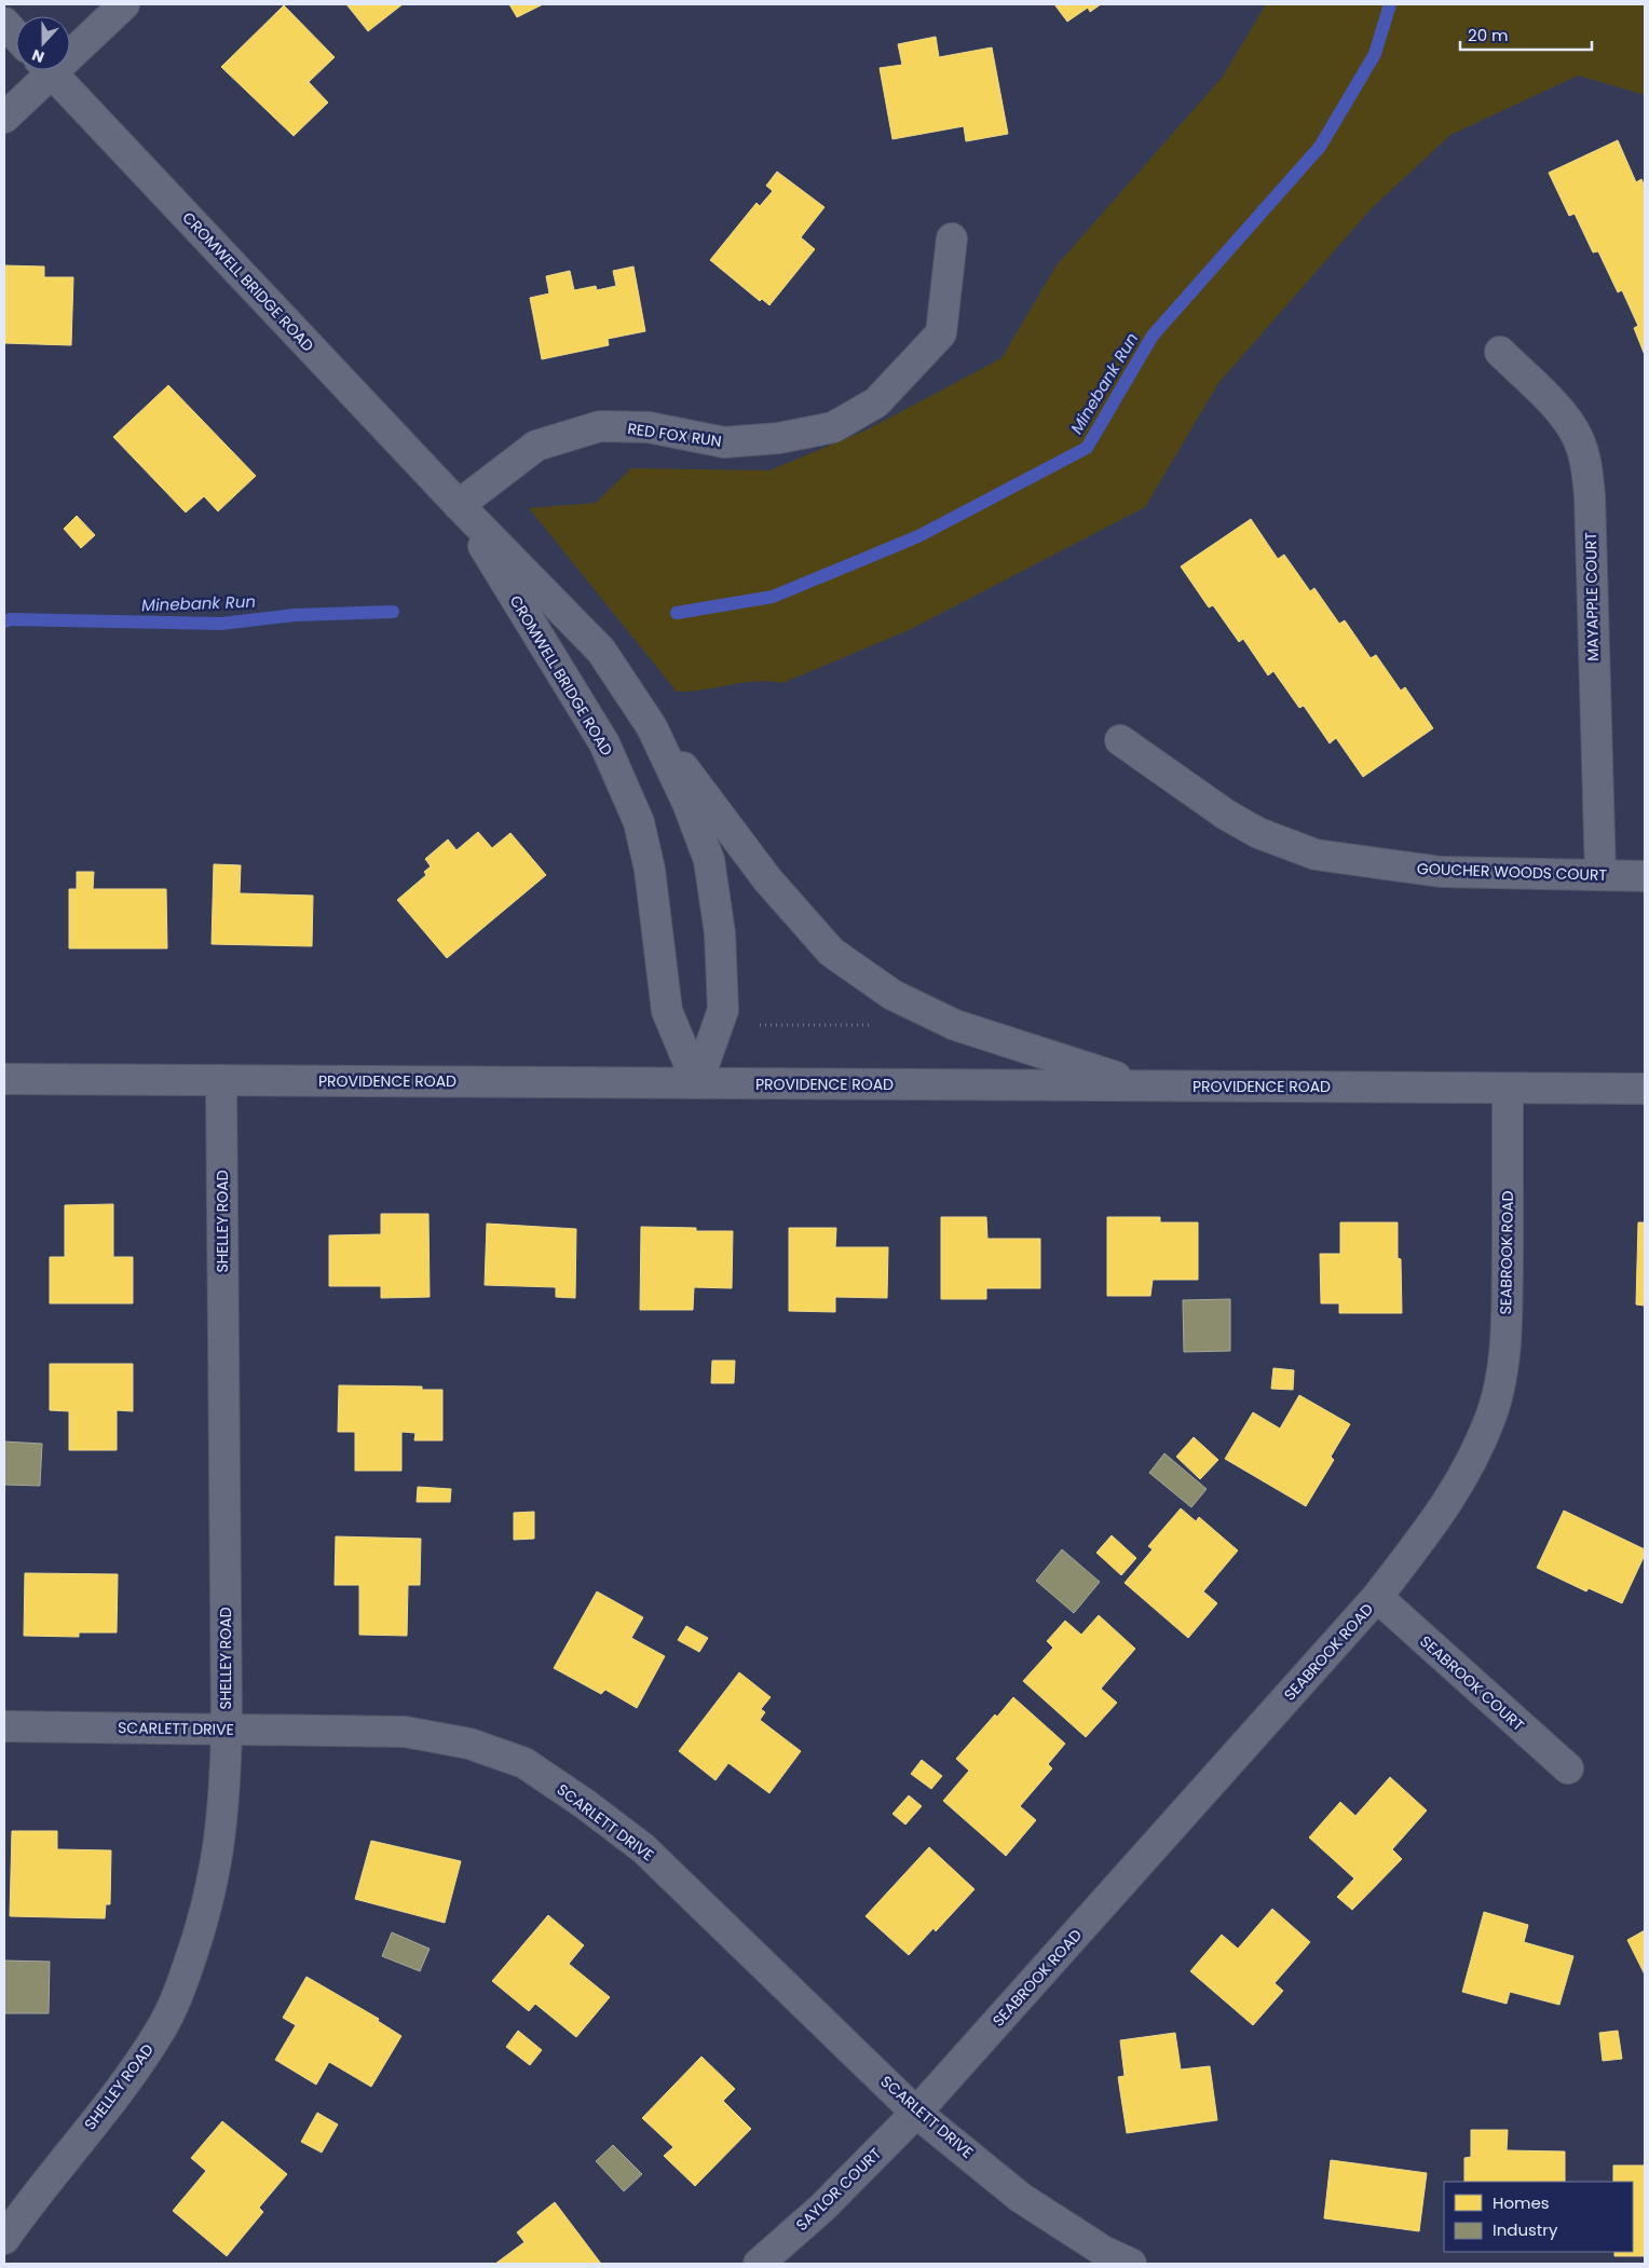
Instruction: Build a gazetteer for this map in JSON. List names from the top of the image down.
{
  "streets": {
    "street": [
      "CROMWELL BRIDGE ROAD",
      "RED FOX RUN",
      "MAYAPPLE COURT",
      "GOUCHER WOODS COURT",
      "PROVIDENCE ROAD",
      "SHELLEY ROAD",
      "SEABROOK ROAD",
      "SEABROOK COURT",
      "SCARLETT DRIVE",
      "SAYLOR COURT"
    ]
  },
  "crossings": [
    ["CROMWELL BRIDGE ROAD", "RED FOX RUN"],
    ["CROMWELL BRIDGE ROAD", "PROVIDENCE ROAD"],
    ["MAYAPPLE COURT", "GOUCHER WOODS COURT"],
    ["PROVIDENCE ROAD", "SHELLEY ROAD"],
    ["PROVIDENCE ROAD", "SEABROOK ROAD"],
    ["SHELLEY ROAD", "SCARLETT DRIVE"],
    ["SEABROOK ROAD", "SEABROOK COURT"],
    ["SEABROOK ROAD", "SCARLETT DRIVE"],
    ["SEABROOK ROAD", "SAYLOR COURT"],
    ["SCARLETT DRIVE", "SAYLOR COURT"]
  ],
  "water": ["Minebank Run"],
  "legend": ["Homes", "Industry"],
  "scale_bar": "20 m",
  "north": "bottom"
}
